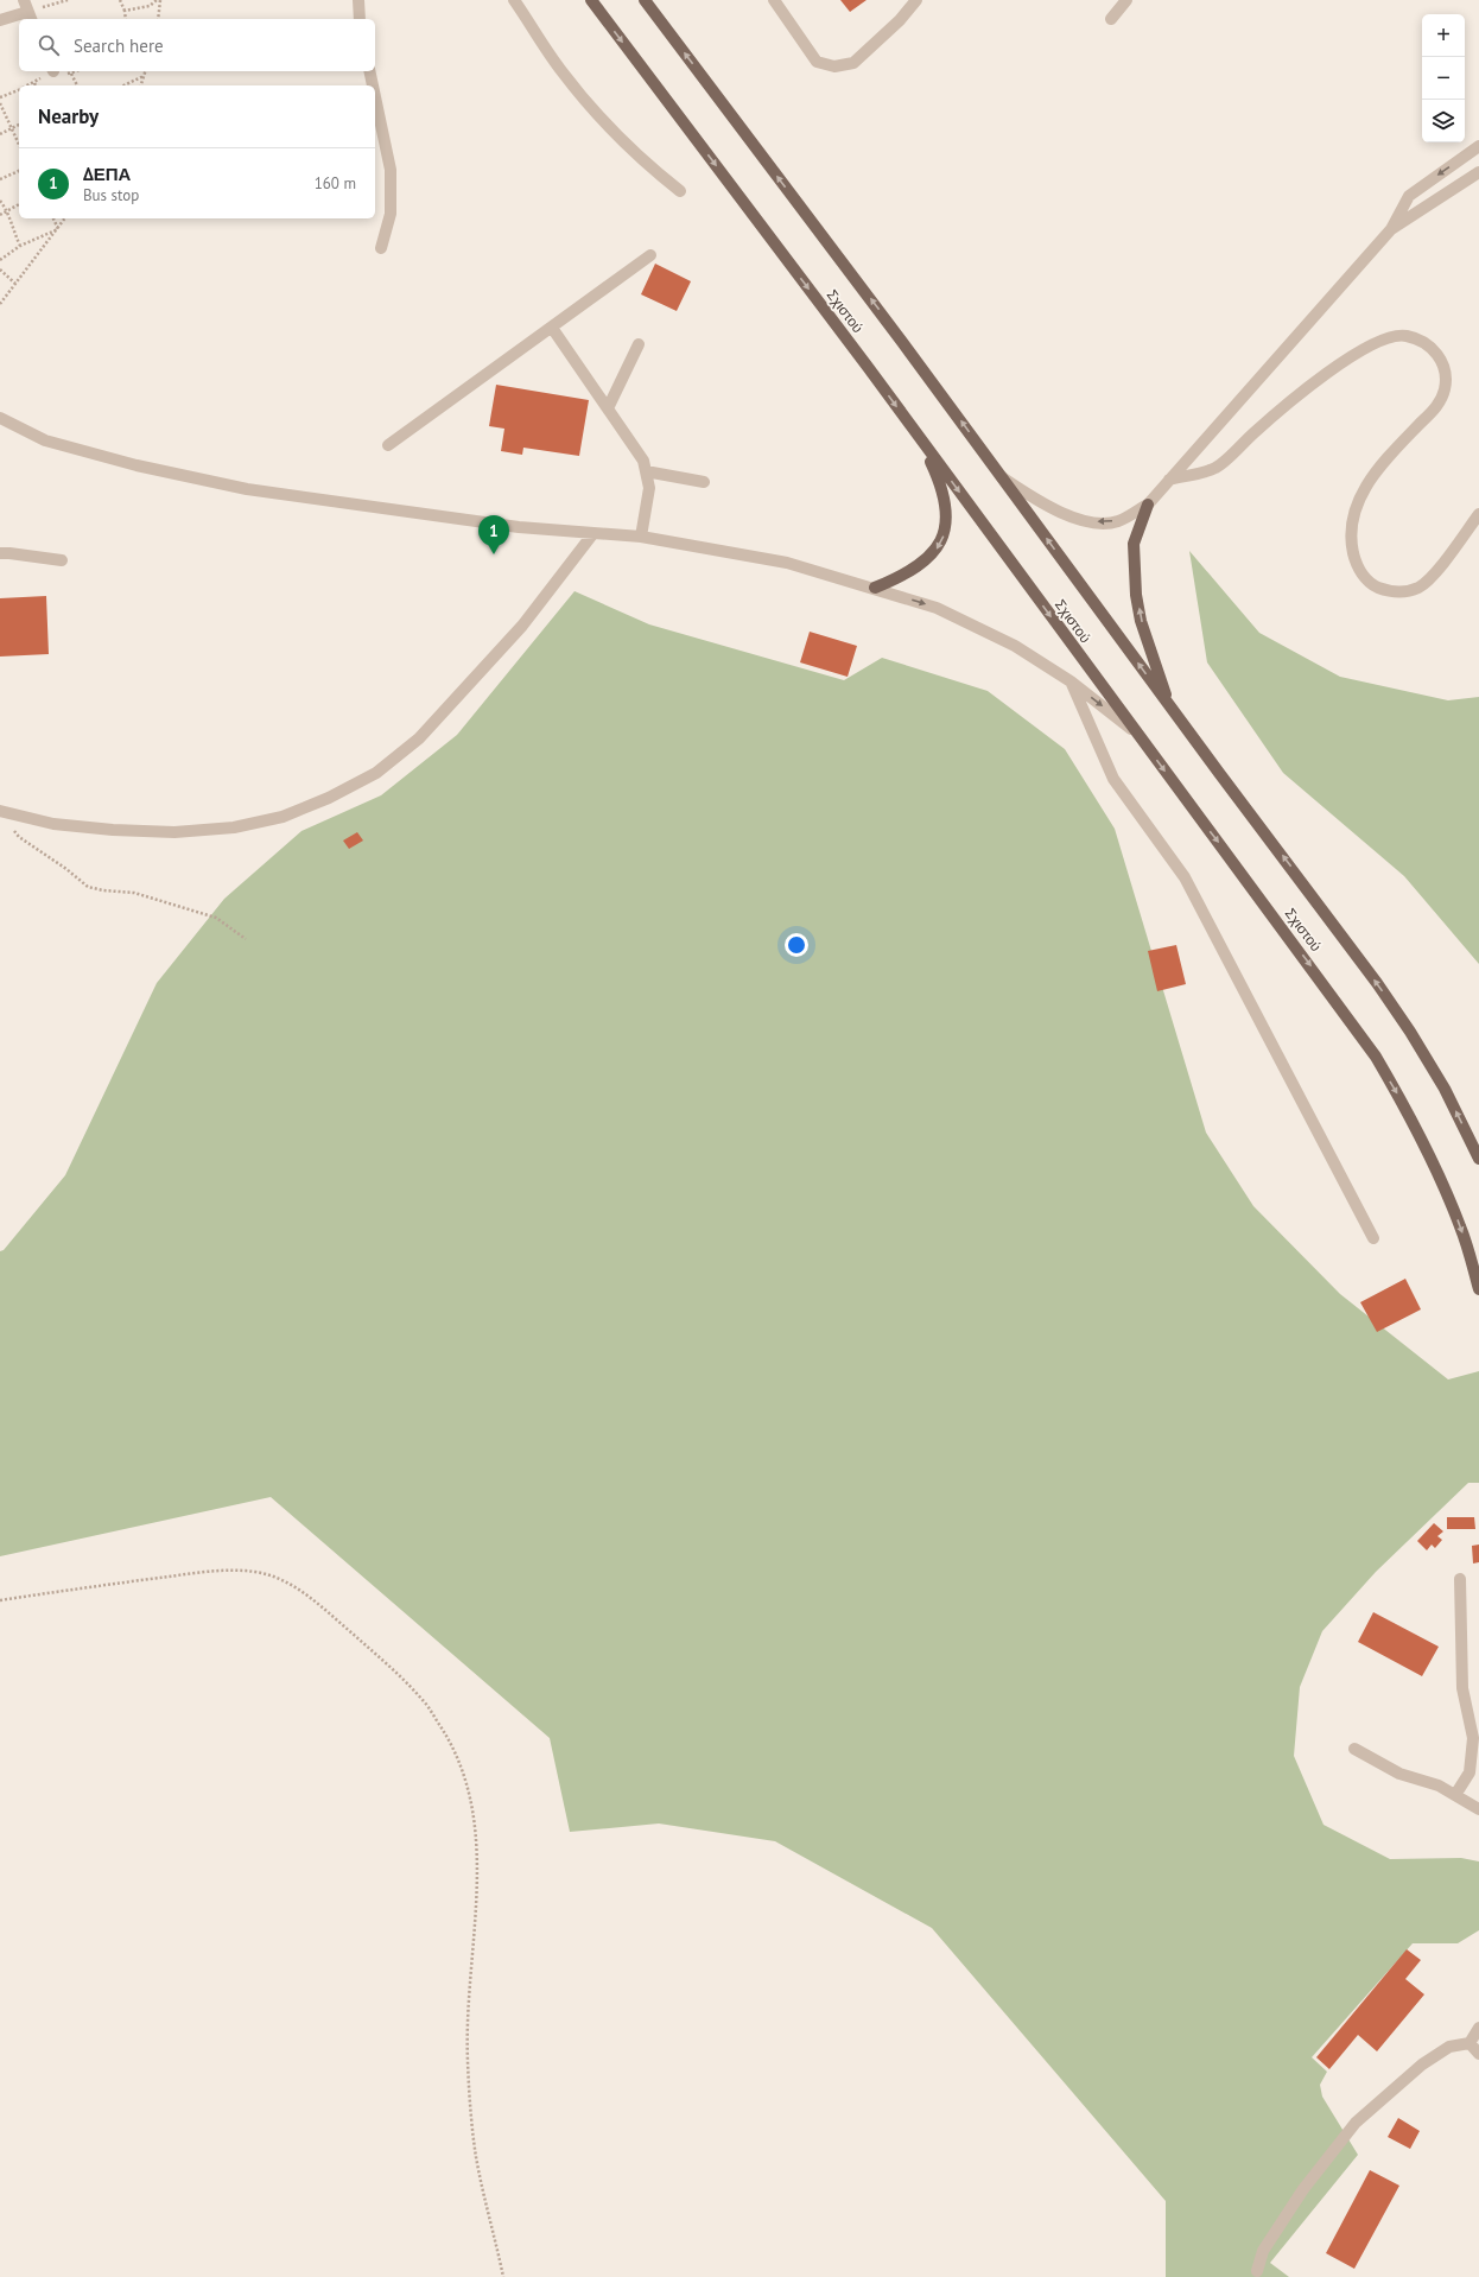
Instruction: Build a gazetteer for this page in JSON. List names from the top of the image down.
{
  "streets": {
    "main road": ["Σχιστού"]
  },
  "page": {
    "map_buttons": ["+", "−"],
    "search": "Search here",
    "heading": "Nearby",
    "list": [
      {
        "mark": "1",
        "name": "ΔΕΠΑ",
        "note": "Bus stop",
        "value": "160 m"
      }
    ],
    "pins": "1"
  }
}
